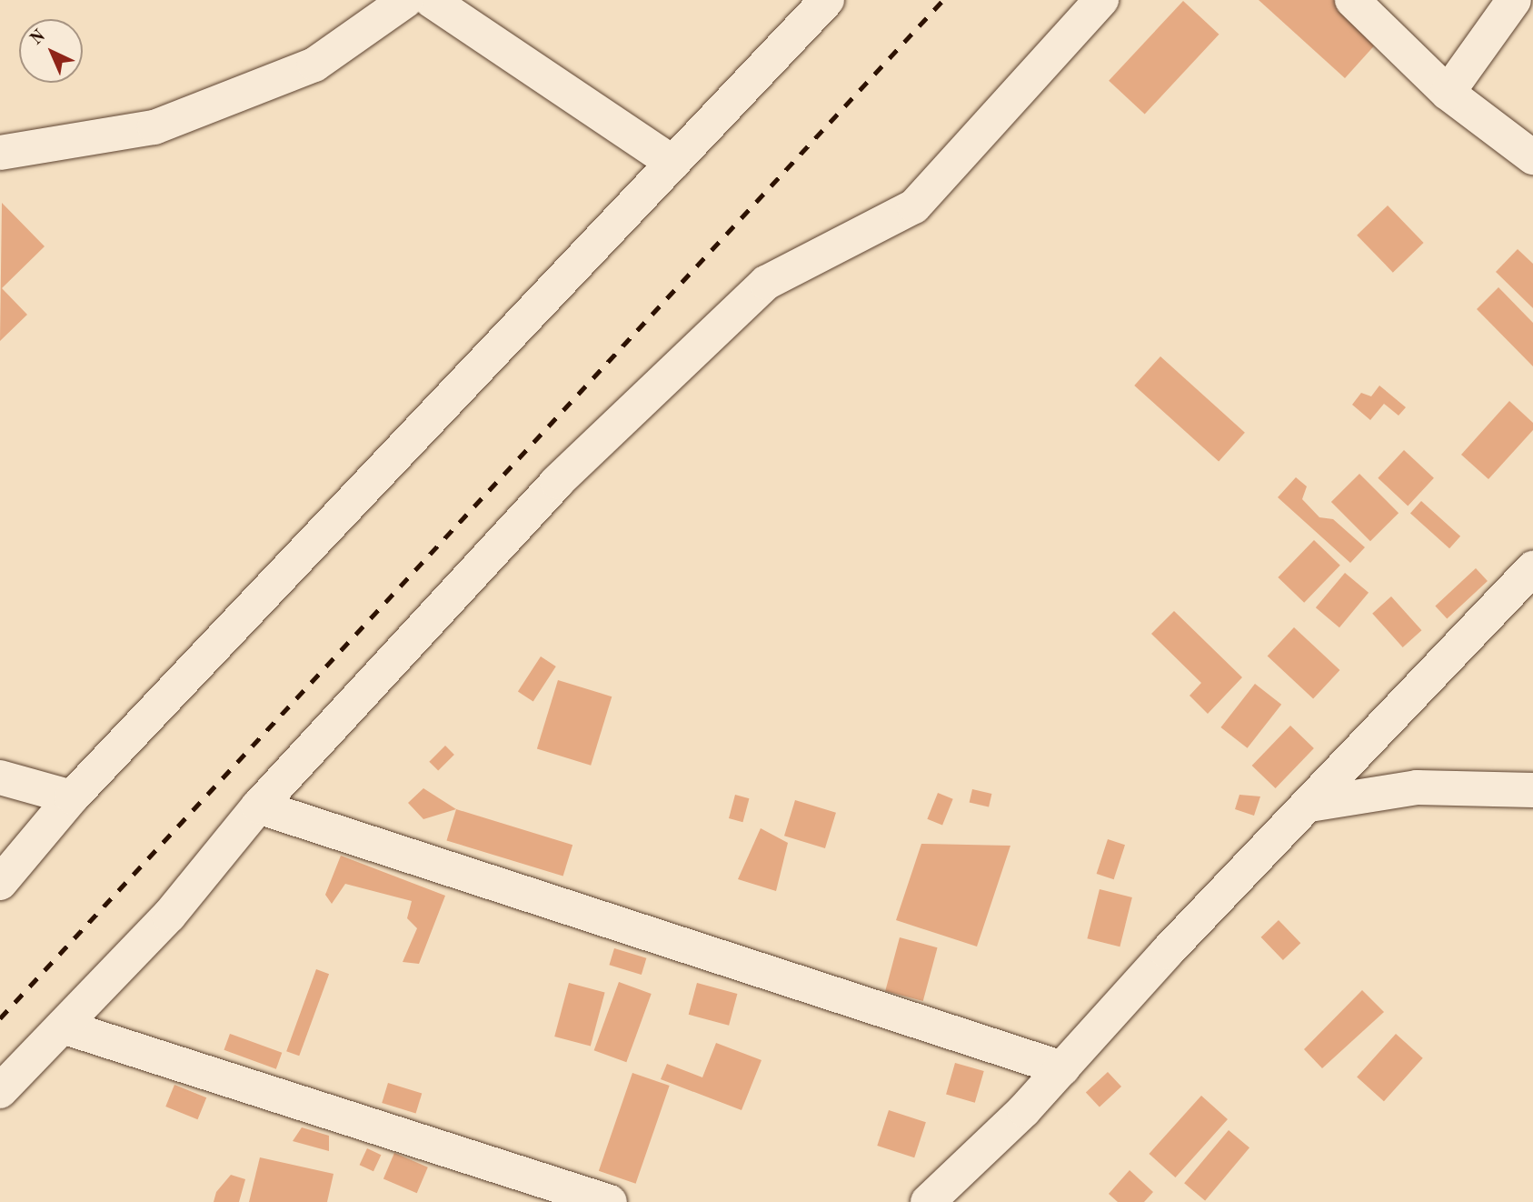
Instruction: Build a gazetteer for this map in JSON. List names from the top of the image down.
{
  "north": "top left"
}
